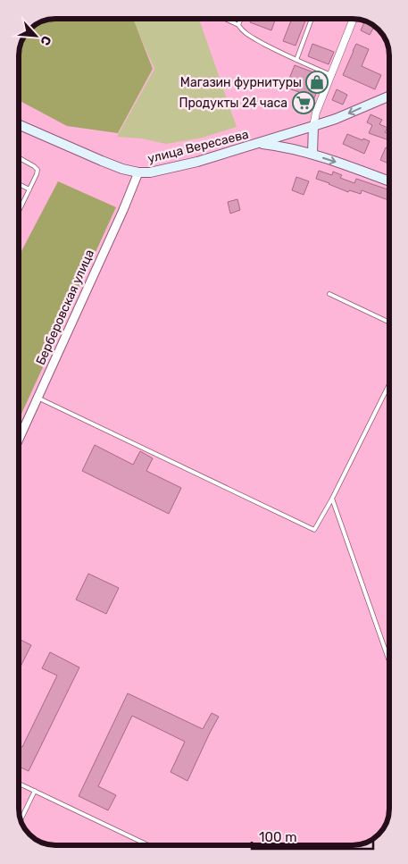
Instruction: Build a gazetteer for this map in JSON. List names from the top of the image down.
{
  "streets": {
    "main road": ["улица Вересаева"],
    "street": ["Берберовская улица"]
  },
  "crossings": [
    ["улица Вересаева", "Берберовская улица"]
  ],
  "places": {
    "shop": ["Магазин фурнитуры"],
    "supermarket": ["Продукты 24 часа"]
  },
  "scale_bar": "100 m",
  "north": "bottom right"
}
